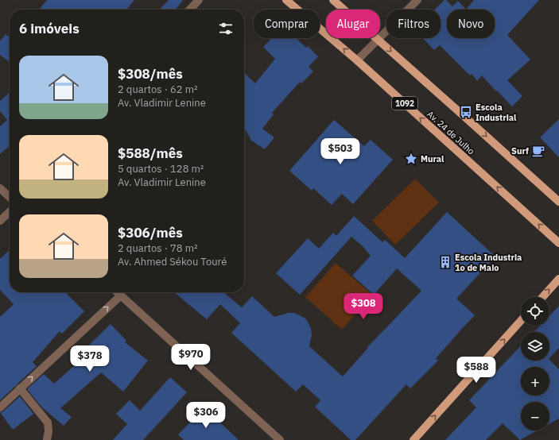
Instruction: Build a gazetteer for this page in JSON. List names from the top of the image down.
{
  "streets": {
    "main road": ["1092", "Av. 24 de Julho"]
  },
  "places": {
    "bus stop": ["Escola Industrial"],
    "cafe": ["Surf"],
    "place": ["Mural"],
    "building": ["Escola Industria 1o de Maio"]
  },
  "page": {
    "chip": [
      "Comprar",
      "Alugar",
      "Filtros",
      "Novo"
    ],
    "heading": "6 imóveis",
    "list": [
      {
        "name": "$308/mês",
        "note": "2 quartos · 62 m² · Av. Vladimir Lenine"
      },
      {
        "name": "$588/mês",
        "note": "5 quartos · 128 m² · Av. Vladimir Lenine"
      },
      {
        "name": "$306/mês",
        "note": "2 quartos · 78 m² · Av. Ahmed Sékou Touré"
      }
    ],
    "price": [
      "$503",
      "$308",
      "$970",
      "$378",
      "$588",
      "$306"
    ],
    "map_buttons": ["+", "−"]
  }
}
